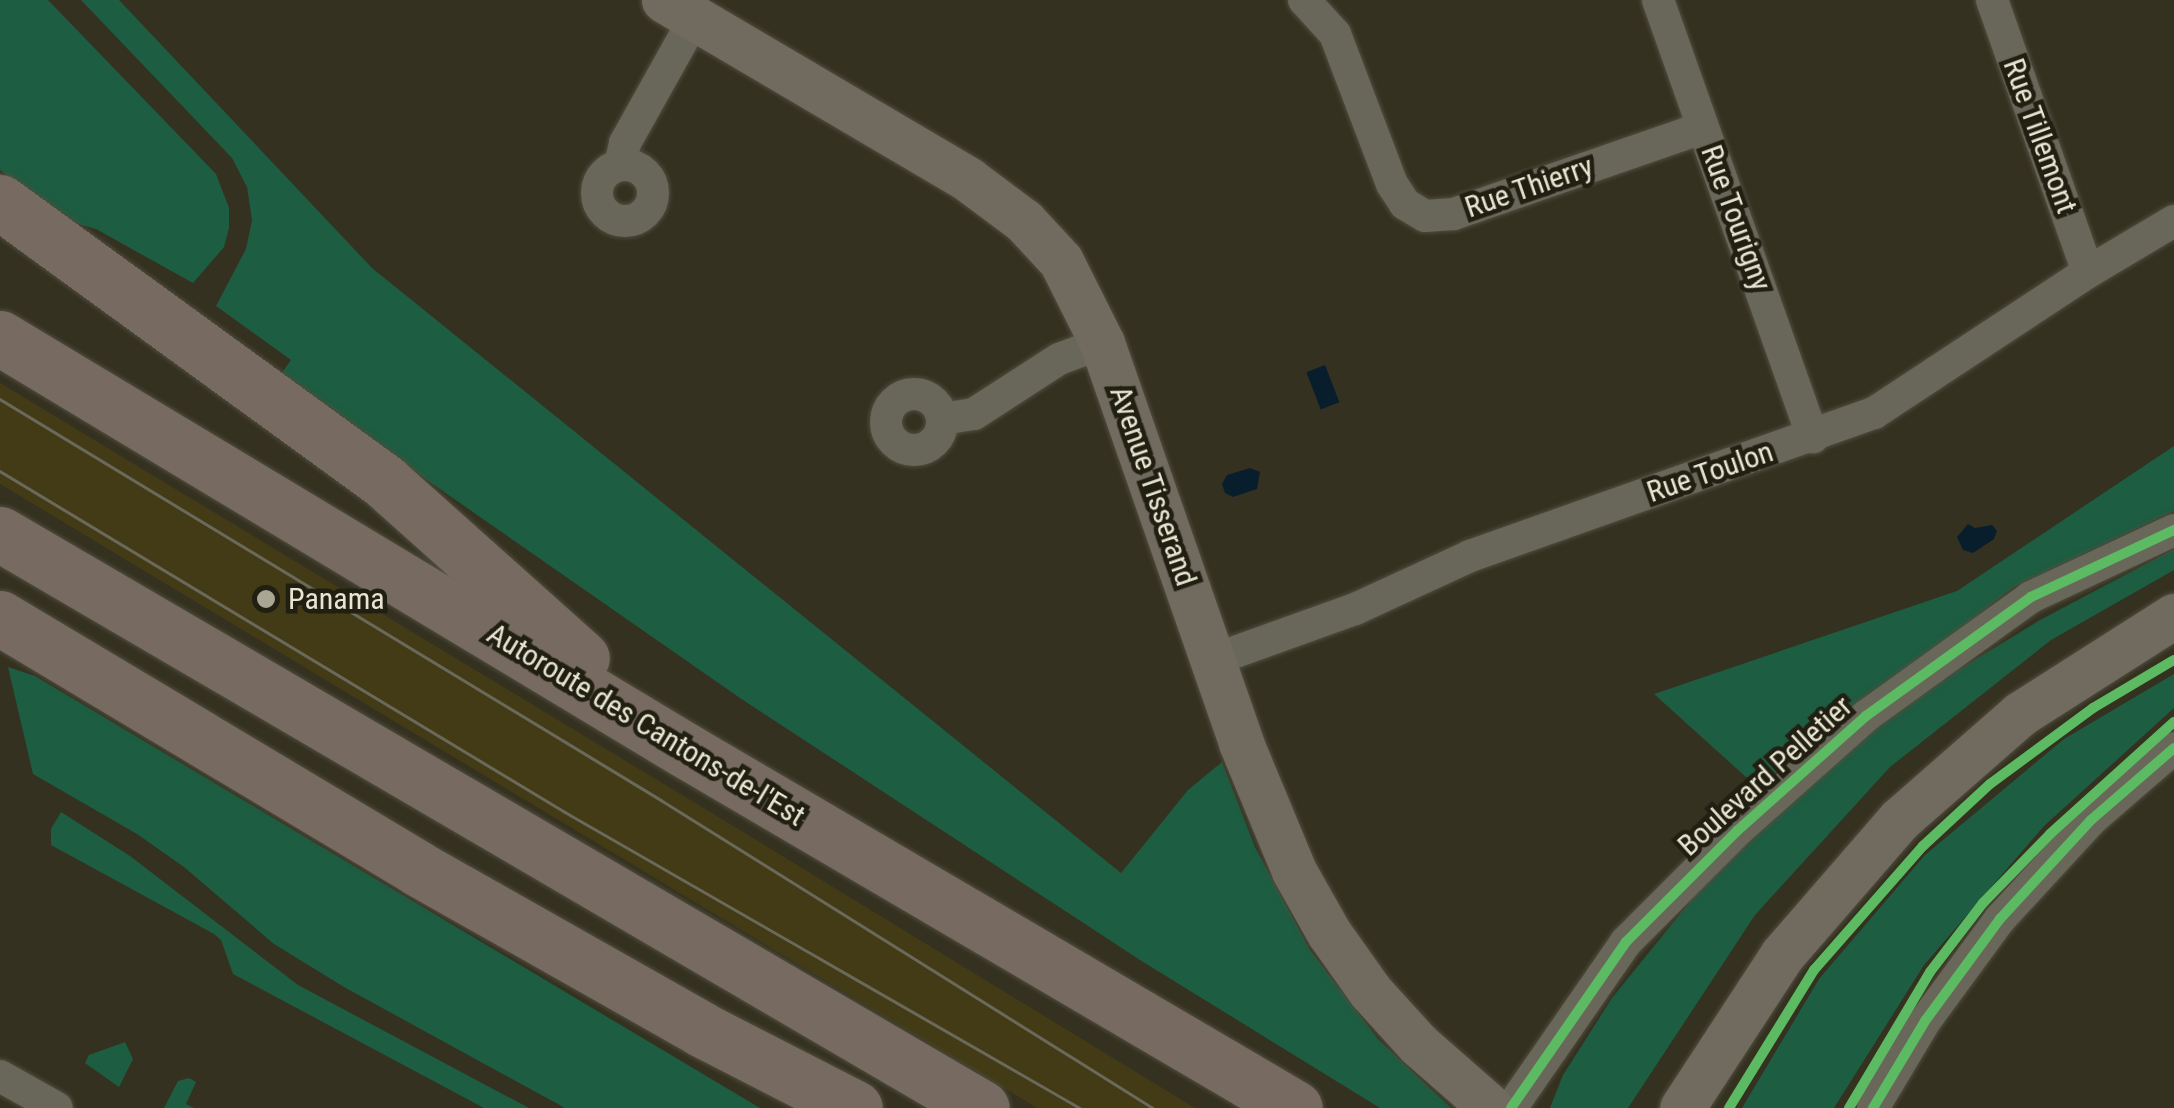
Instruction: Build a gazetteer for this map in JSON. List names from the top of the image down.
{
  "streets": {
    "highway": ["Autoroute des Cantons-de-l'Est"],
    "street": [
      "Rue Tillemont",
      "Rue Thierry",
      "Rue Tourigny",
      "Rue Toulon",
      "Avenue Tisserand",
      "Boulevard Pelletier"
    ]
  },
  "crossings": [
    ["Rue Tillemont", "Rue Toulon"],
    ["Rue Thierry", "Rue Tourigny"],
    ["Rue Tourigny", "Rue Toulon"],
    ["Rue Toulon", "Avenue Tisserand"]
  ],
  "places": ["Panama"]
}
